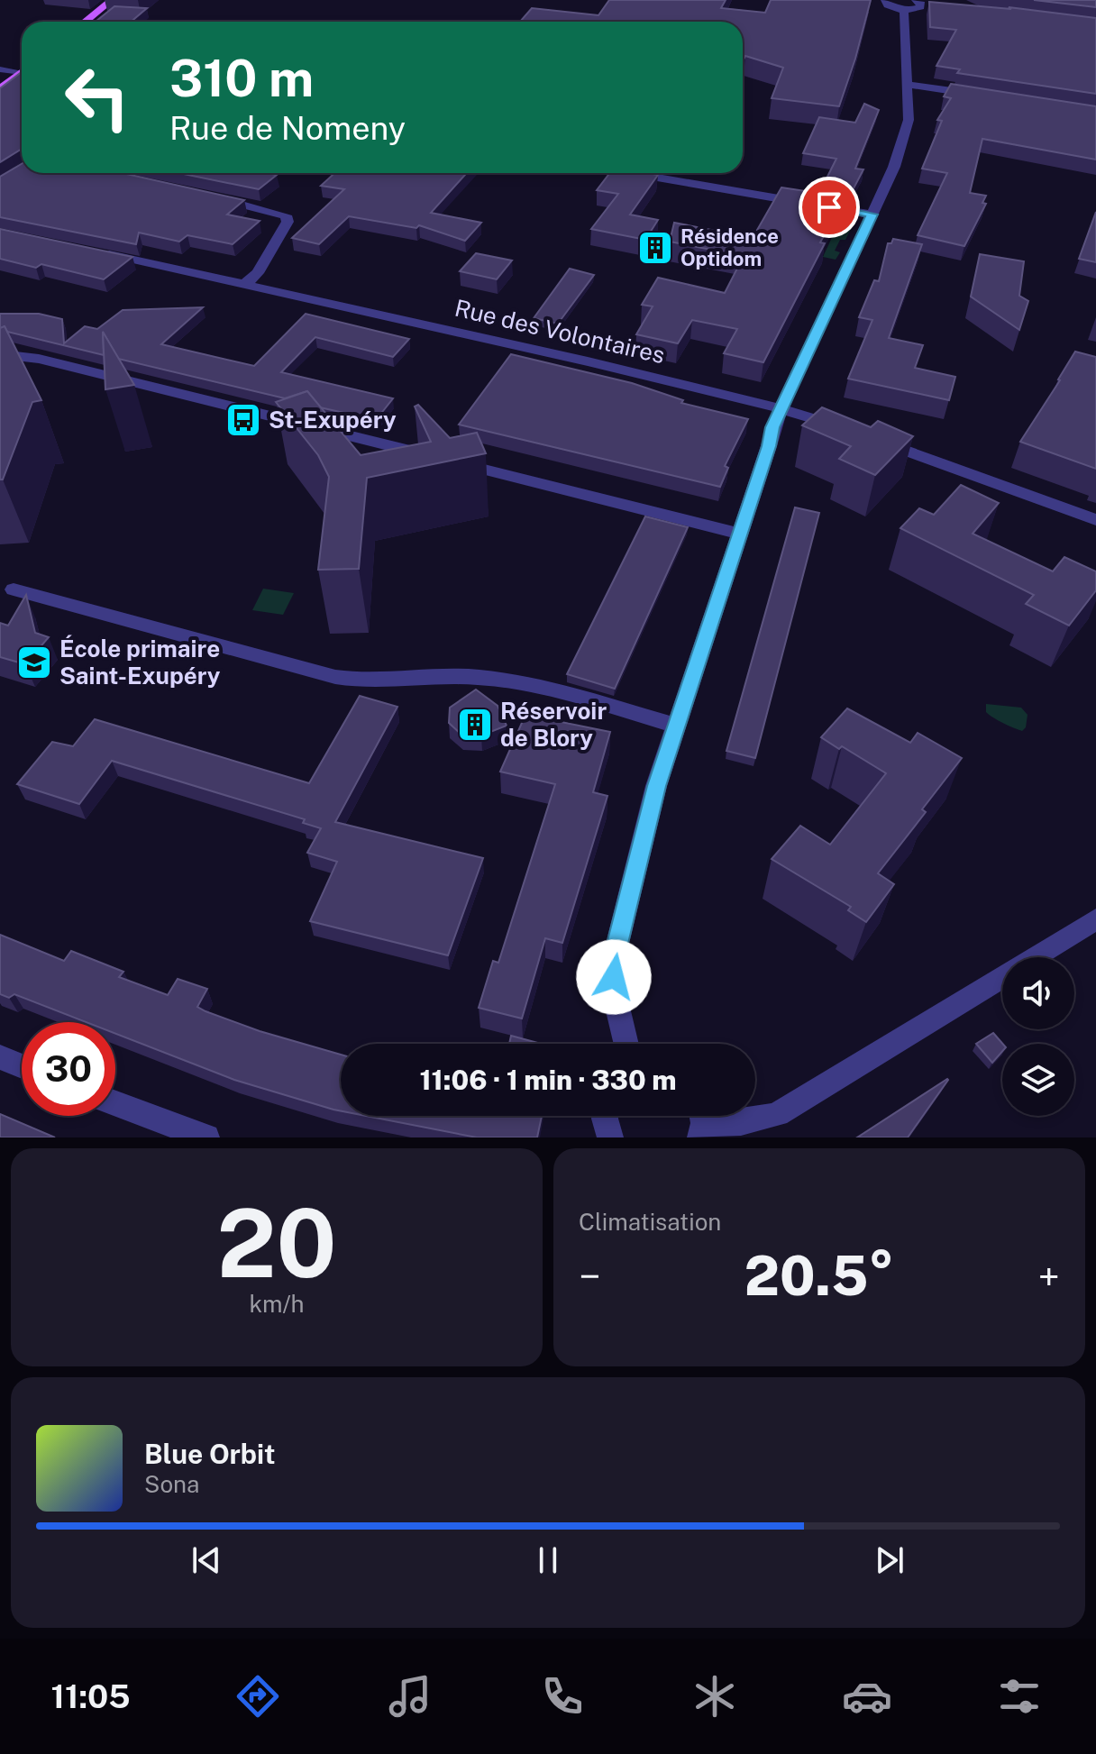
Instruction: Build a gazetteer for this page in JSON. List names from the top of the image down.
{
  "streets": {
    "street": ["Rue des Volontaires"]
  },
  "places": {
    "building": ["Résidence Optidom", "Réservoir de Blory"],
    "bus stop": ["St-Exupéry"],
    "school or university": ["École primaire Saint-Exupéry"]
  },
  "page": {
    "turn": ["310 m", "Rue de Nomeny"],
    "limit": "30",
    "trip": "11:06 · 1 min · 330 m",
    "tile": [
      ["20", "km/h"],
      "Climatisation"
    ],
    "heat": ["−", "20.5°", "+"],
    "song": ["Blue Orbit", "Sona"],
    "tabs": "11:05"
  }
}
